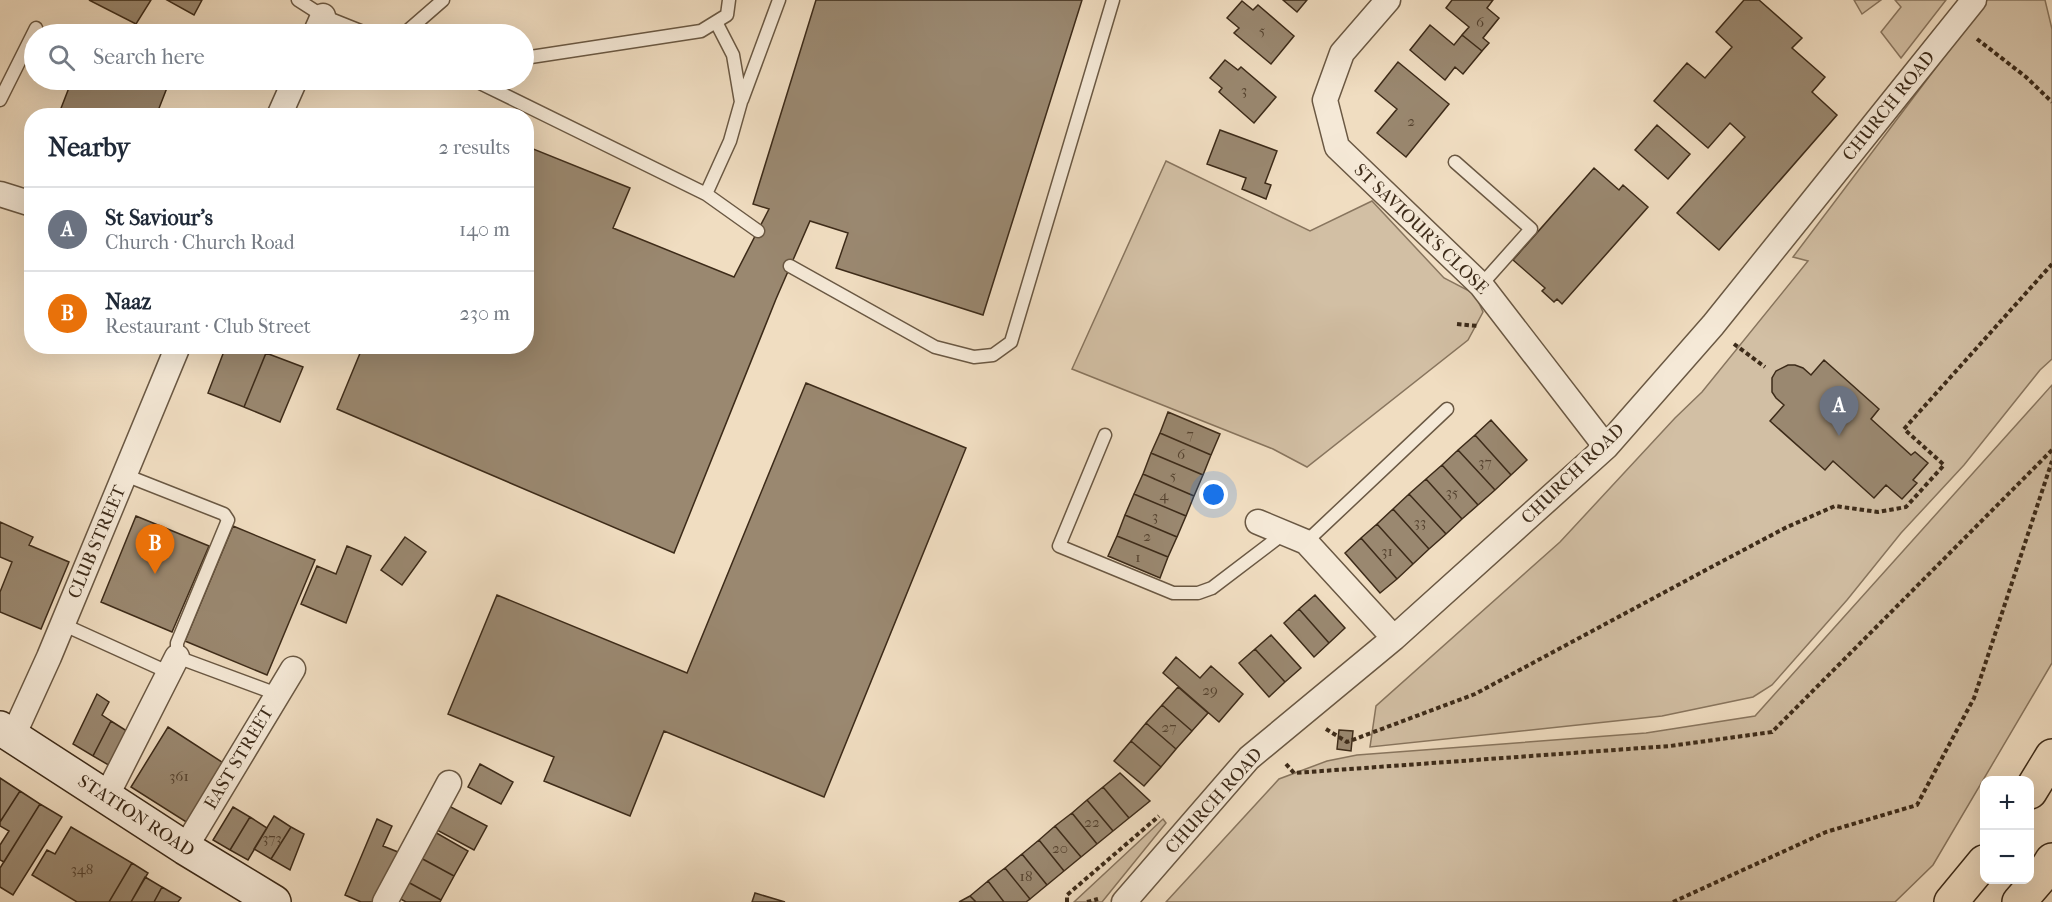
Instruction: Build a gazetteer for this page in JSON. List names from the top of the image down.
{
  "streets": {
    "main road": ["STATION ROAD"],
    "street": [
      "CHURCH ROAD",
      "ST SAVIOUR'S CLOSE",
      "CLUB STREET",
      "EAST STREET"
    ]
  },
  "crossings": [
    ["CHURCH ROAD", "ST SAVIOUR'S CLOSE"],
    ["CLUB STREET", "STATION ROAD"],
    ["EAST STREET", "STATION ROAD"]
  ],
  "house_numbers": [
    "6",
    "5",
    "3",
    "2",
    "7",
    "6",
    "37",
    "5",
    "35",
    "4",
    "3",
    "33",
    "2",
    "31",
    "1",
    "29",
    "27",
    "361",
    "22",
    "373",
    "20",
    "348",
    "18"
  ],
  "page": {
    "search": "Search here",
    "heading": ["Nearby", "2 results"],
    "list": [
      {
        "mark": "A",
        "name": "St Saviour's",
        "note": "Church · Church Road",
        "value": "140 m"
      },
      {
        "mark": "B",
        "name": "Naaz",
        "note": "Restaurant · Club Street",
        "value": "230 m"
      }
    ],
    "pins": ["A", "B"],
    "map_buttons": ["+", "−"]
  }
}
